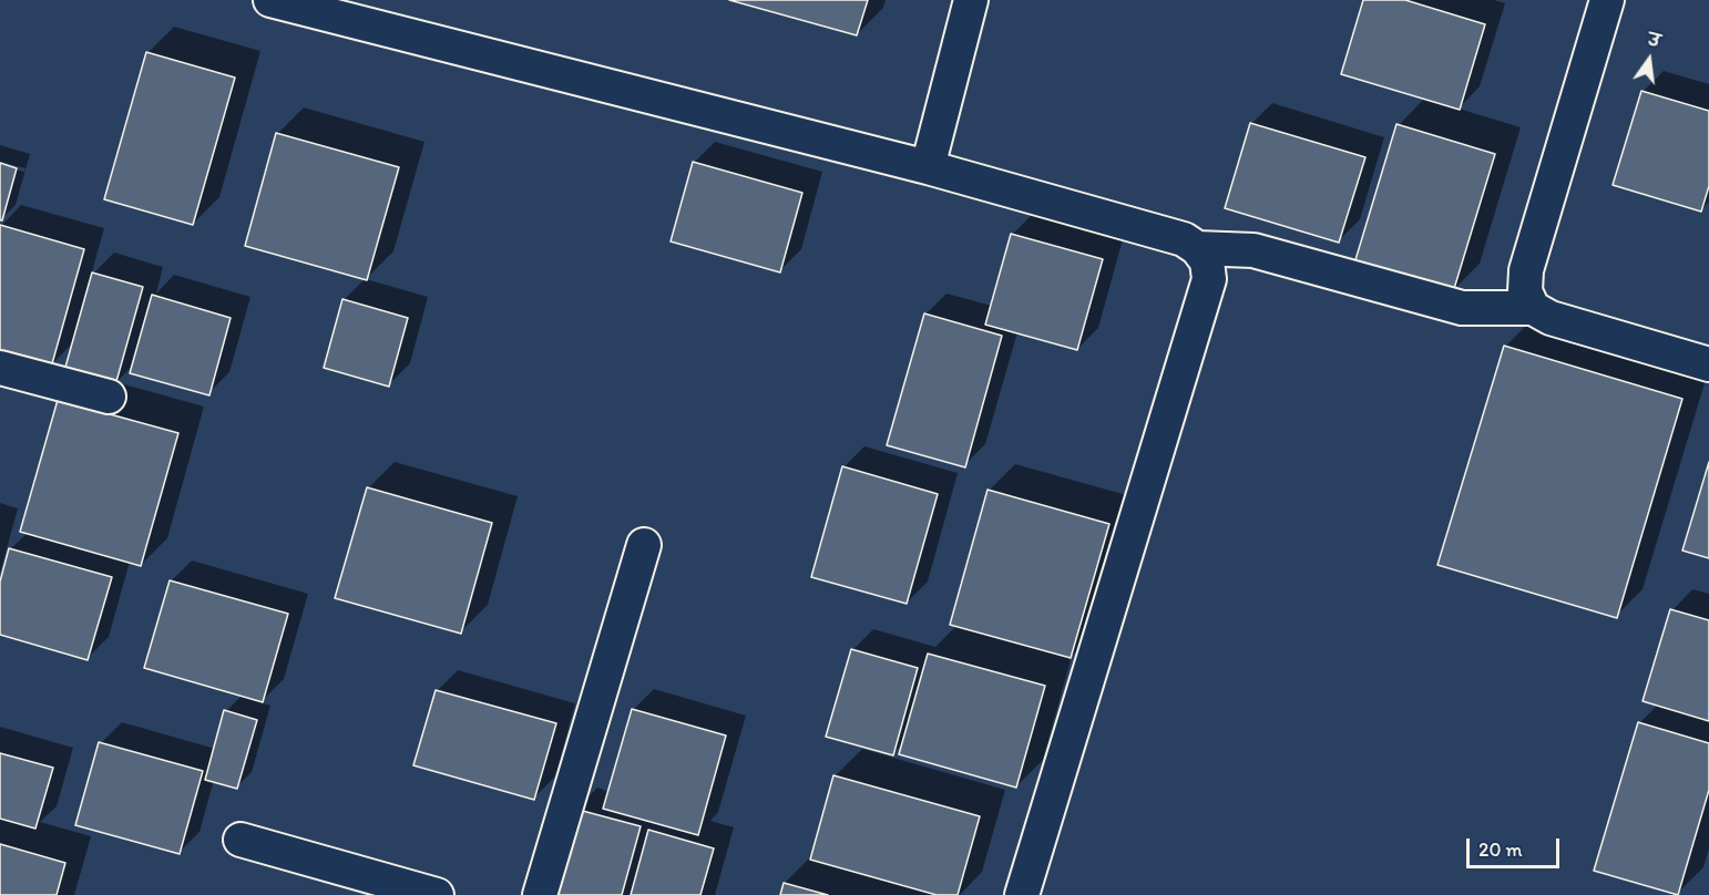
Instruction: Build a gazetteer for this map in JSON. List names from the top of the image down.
{
  "scale_bar": "20 m",
  "north": "top"
}
